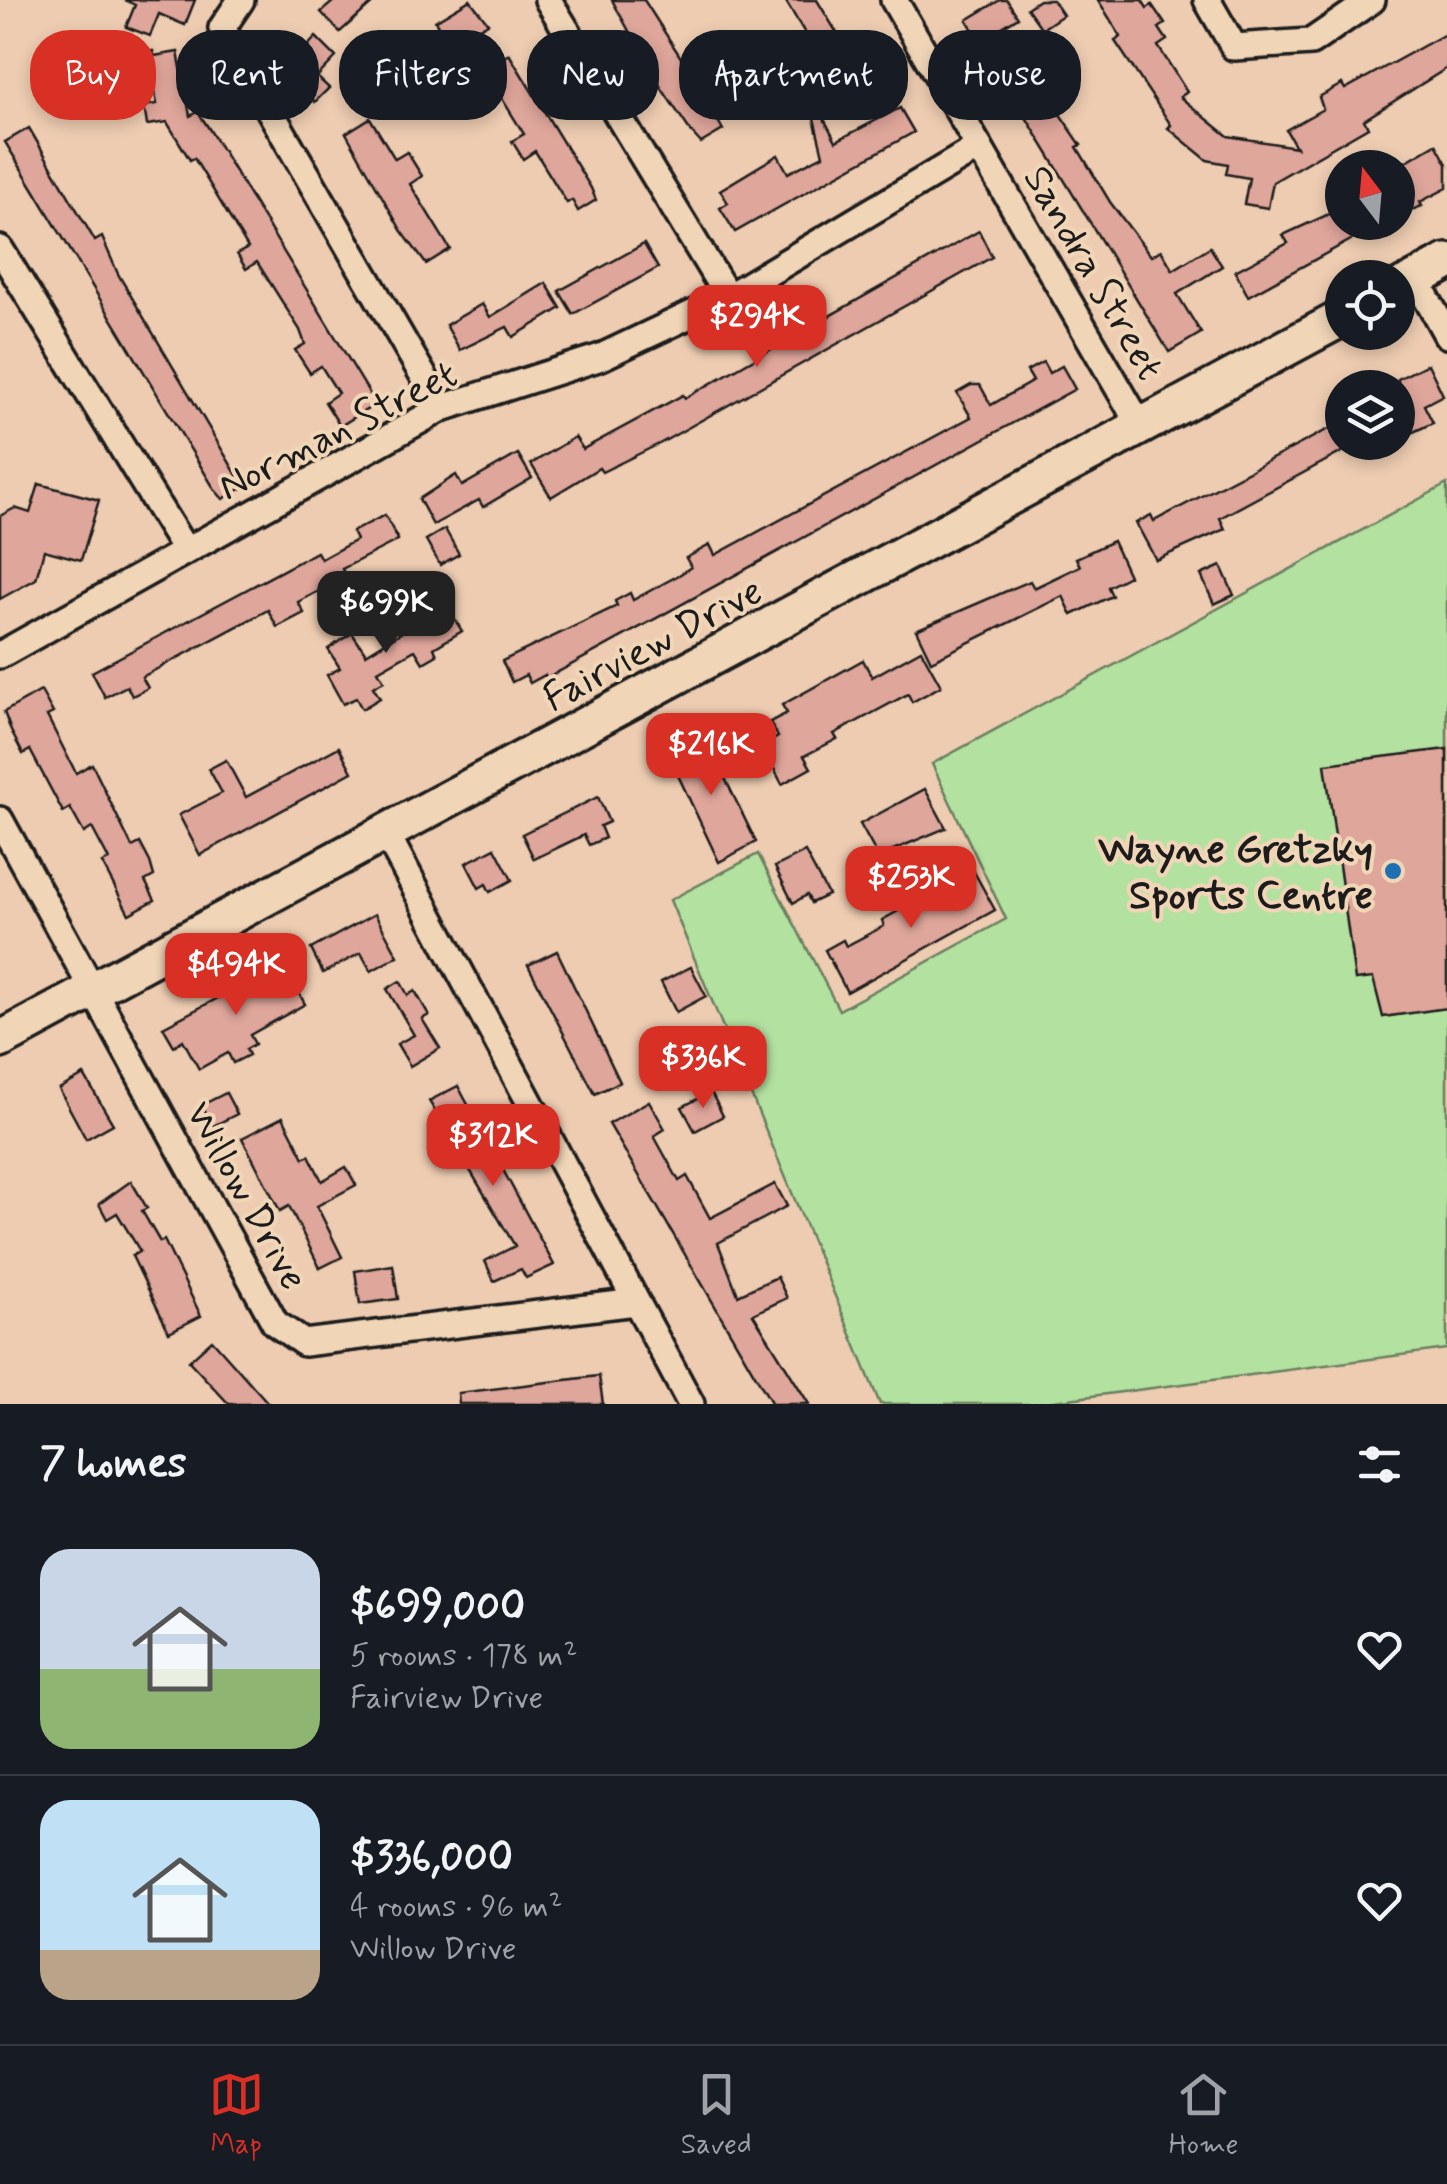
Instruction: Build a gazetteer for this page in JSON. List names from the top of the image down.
{
  "streets": {
    "main road": ["Fairview Drive"],
    "street": ["Sandra Street", "Norman Street", "Willow Drive"]
  },
  "crossings": [
    ["Sandra Street", "Norman Street"],
    ["Sandra Street", "Fairview Drive"],
    ["Fairview Drive", "Willow Drive"]
  ],
  "places": ["Wayne Gretzky Sports Centre"],
  "north": "top",
  "page": {
    "chip": [
      "Buy",
      "Rent",
      "Filters",
      "New",
      "Apartment",
      "House"
    ],
    "price": [
      "$294K",
      "$699K",
      "$216K",
      "$253K",
      "$494K",
      "$336K",
      "$312K"
    ],
    "heading": "7 homes",
    "list": [
      {
        "name": "$699,000",
        "note": "5 rooms · 178 m² · Fairview Drive"
      },
      {
        "name": "$336,000",
        "note": "4 rooms · 96 m² · Willow Drive"
      }
    ],
    "tabs": ["Map", "Saved", "Home"]
  }
}
